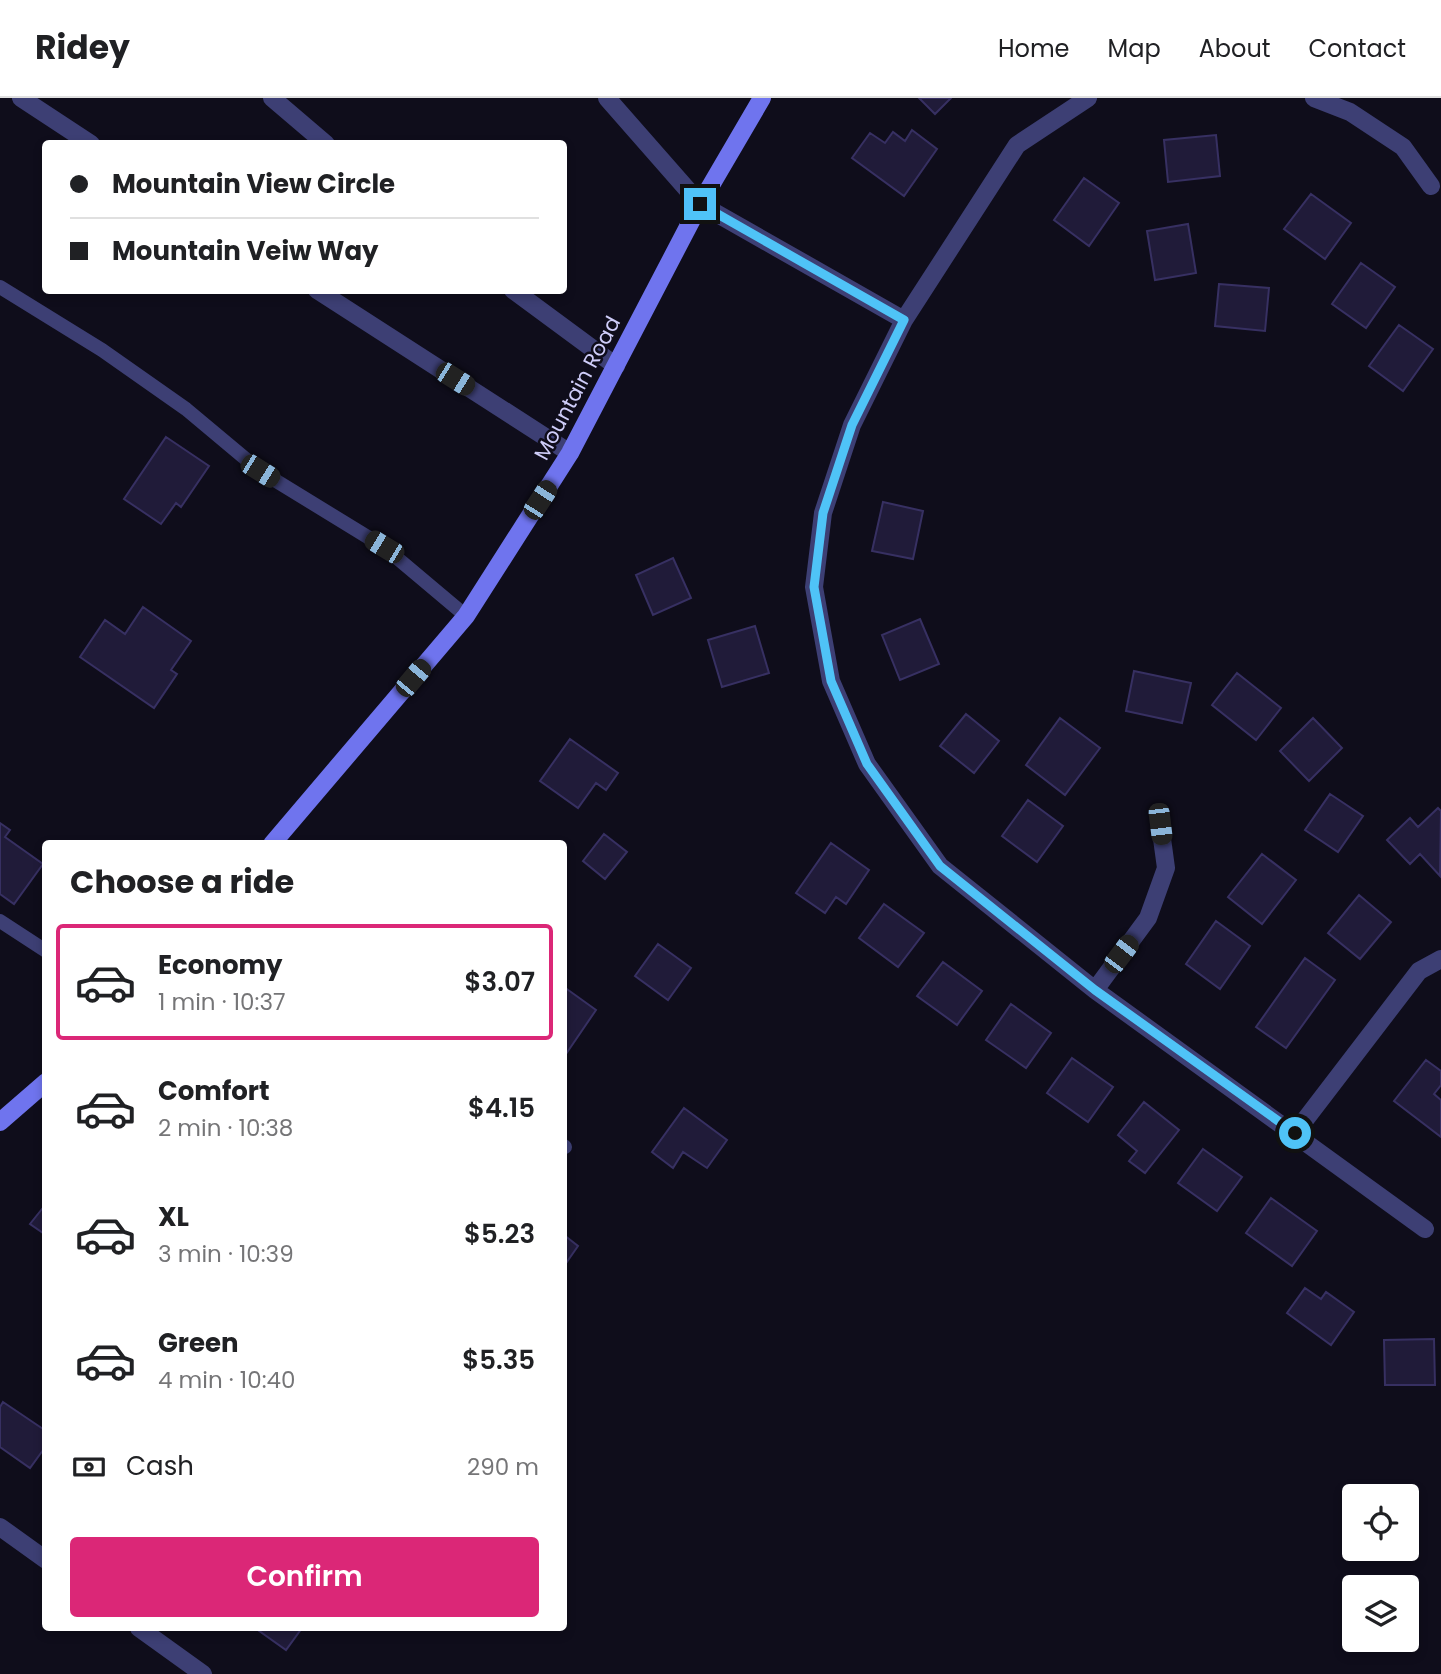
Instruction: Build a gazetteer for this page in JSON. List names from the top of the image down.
{
  "streets": {
    "main road": ["Mountain Road"]
  },
  "page": {
    "header": "Ridey",
    "nav": [
      "Home",
      "Map",
      "About",
      "Contact"
    ],
    "banner": ["Mountain View Circle", "Mountain Veiw Way"],
    "heading": "Choose a ride",
    "list": [
      {
        "name": "Economy",
        "note": "1 min · 10:37",
        "value": "$3.07"
      },
      {
        "name": "Comfort",
        "note": "2 min · 10:38",
        "value": "$4.15"
      },
      {
        "name": "XL",
        "note": "3 min · 10:39",
        "value": "$5.23"
      },
      {
        "name": "Green",
        "note": "4 min · 10:40",
        "value": "$5.35"
      }
    ],
    "pay": ["Cash", "290 m"],
    "buttons": "Confirm"
  }
}
